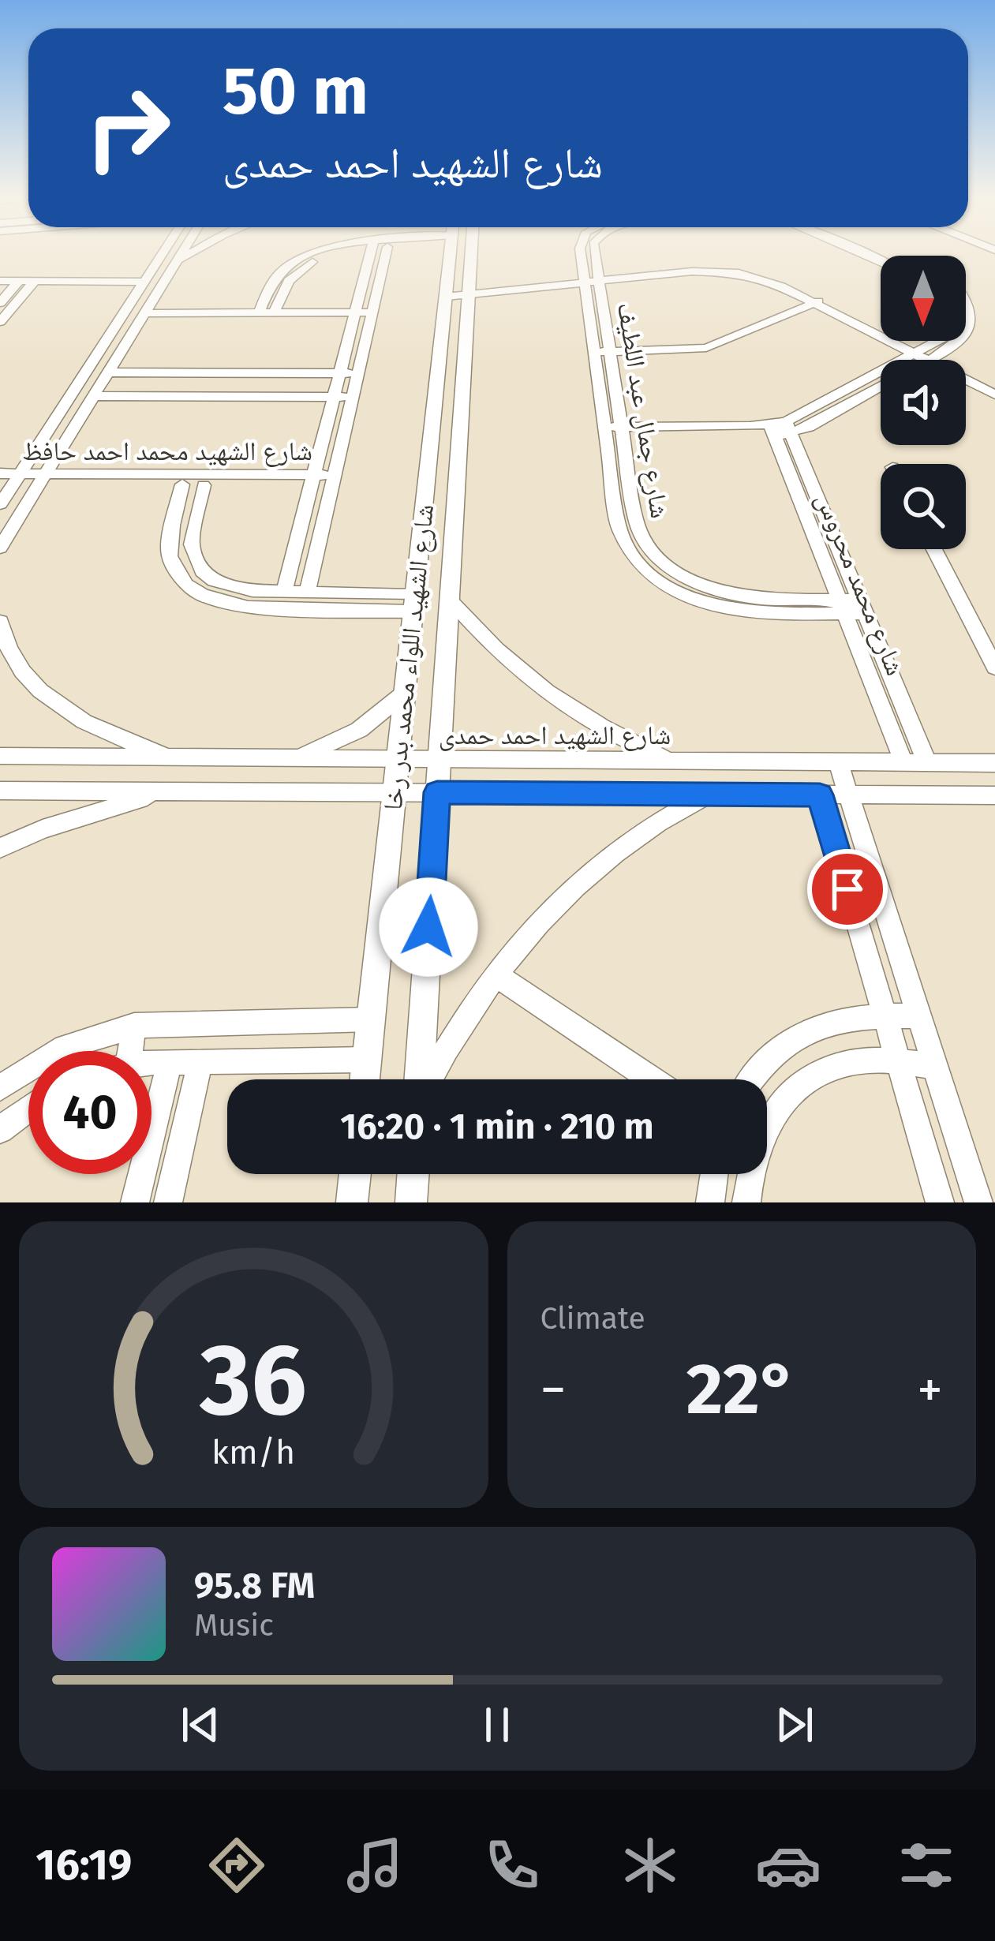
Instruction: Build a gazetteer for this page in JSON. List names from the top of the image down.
{
  "streets": {
    "street": [
      "شارع جمال عبد اللطيف",
      "شارع الشهيد محمد احمد حافظ",
      "شارع محمد محروس",
      "شارع الشهيد اللواء محمد بدر رخا",
      "شارع الشهيد احمد حمدى"
    ]
  },
  "crossings": [
    ["شارع جمال عبد اللطيف", "شارع محمد محروس"],
    ["شارع محمد محروس", "شارع الشهيد احمد حمدى"],
    ["شارع الشهيد اللواء محمد بدر رخا", "شارع الشهيد احمد حمدى"]
  ],
  "north": "bottom",
  "page": {
    "turn": ["50 m", "شارع الشهيد احمد حمدى"],
    "limit": "40",
    "trip": "16:20 · 1 min · 210 m",
    "tile": "Climate",
    "heat": ["−", "22°", "+"],
    "song": ["95.8 FM", "Music"],
    "tabs": "16:19",
    "gauge": ["36", "km/h"]
  }
}
